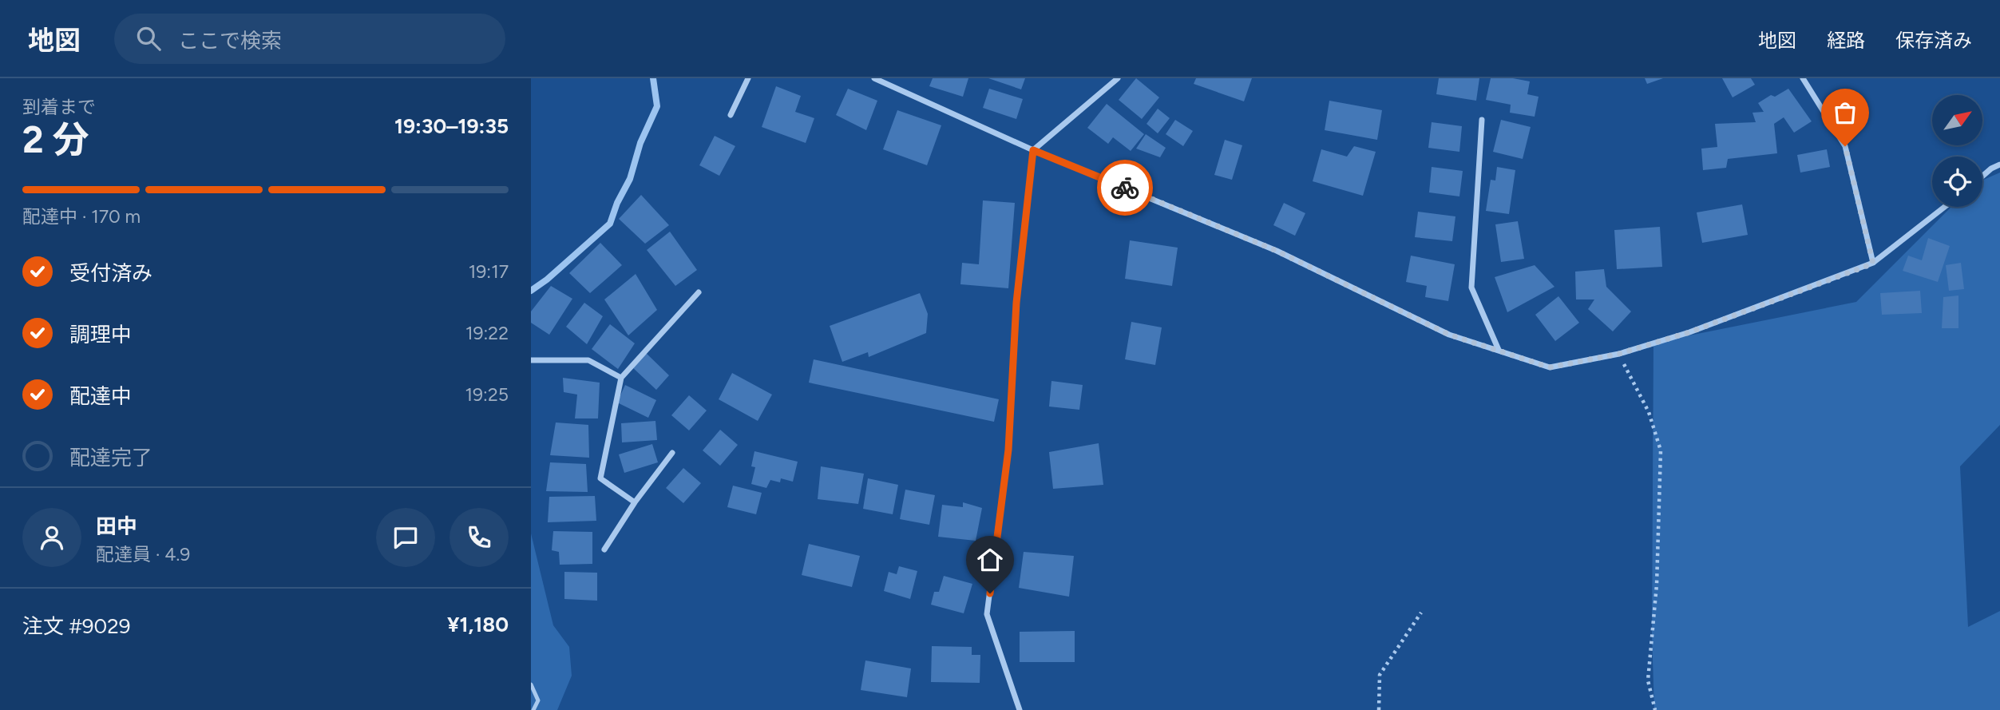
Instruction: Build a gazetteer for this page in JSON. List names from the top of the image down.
{
  "north": "top right",
  "page": {
    "header": "地図",
    "search": "ここで検索",
    "nav": ["地図", "経路", "保存済み"],
    "heading": ["2 分", "到着まで", "19:30–19:35"],
    "panel": [
      "田中",
      "配達員 · 4.9",
      "注文 #9029",
      "¥1,180"
    ],
    "bar": "配達中 · 170 m",
    "list": [
      ["受付済み", "19:17"],
      ["調理中", "19:22"],
      ["配達中", "19:25"],
      "配達完了"
    ]
  }
}
